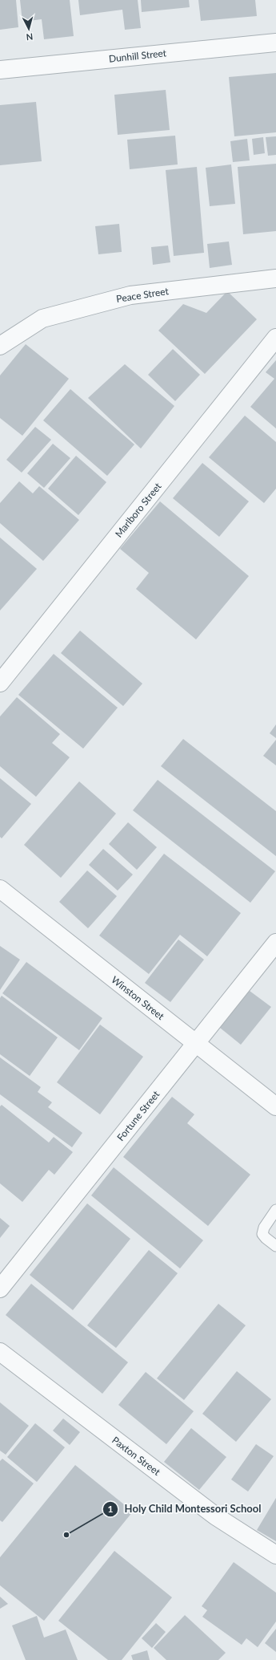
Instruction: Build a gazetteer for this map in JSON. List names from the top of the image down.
{
  "streets": {
    "street": [
      "Dunhill Street",
      "Peace Street",
      "Marlboro Street",
      "Winston Street",
      "Fortune Street",
      "Paxton Street"
    ]
  },
  "crossings": [
    ["Winston Street", "Fortune Street"]
  ],
  "places": ["Holy Child Montessori School"],
  "north": "bottom"
}
